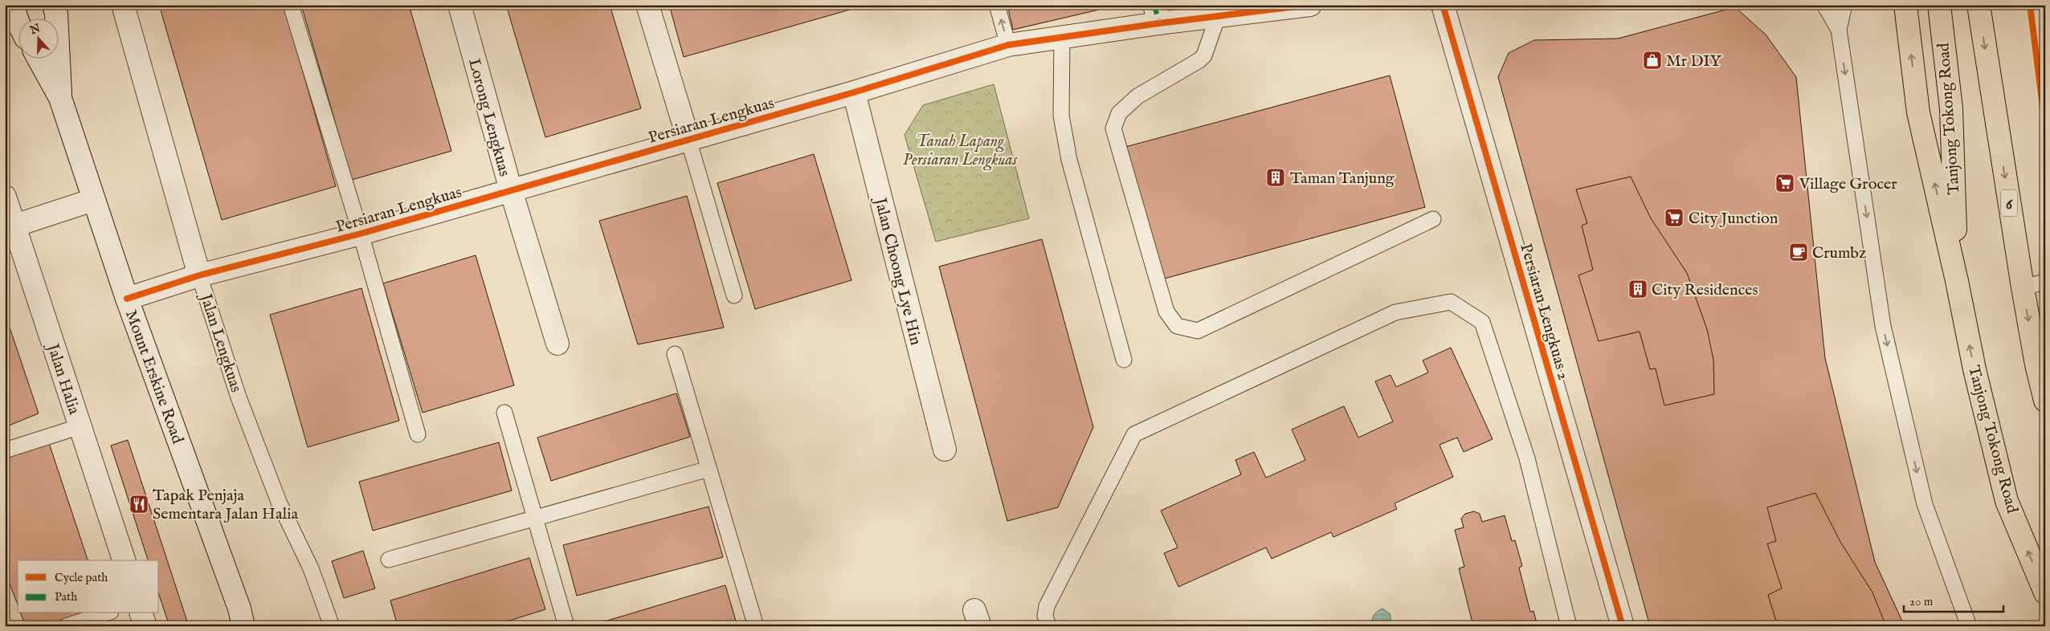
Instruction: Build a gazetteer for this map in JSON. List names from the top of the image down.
{
  "streets": {
    "main road": ["Tanjong Tokong Road", "6"],
    "street": [
      "Lorong Lengkuas",
      "Persiaran Lengkuas",
      "Jalan Choong Lye Hin",
      "Persiaran Lengkuas 2",
      "Jalan Lengkuas",
      "Mount Erskine Road",
      "Jalan Halia"
    ]
  },
  "crossings": [
    ["Lorong Lengkuas", "Persiaran Lengkuas"],
    ["Persiaran Lengkuas", "Jalan Choong Lye Hin"],
    ["Persiaran Lengkuas", "Jalan Lengkuas"],
    ["Persiaran Lengkuas", "Mount Erskine Road"]
  ],
  "parks": ["Tanah Lapang Persiaran Lengkuas"],
  "places": {
    "shop": ["Mr DIY"],
    "building": ["Taman Tanjung", "City Residences"],
    "supermarket": ["Village Grocer", "City Junction"],
    "cafe": ["Crumbz"],
    "restaurant": ["Tapak Penjaja Sementara Jalan Halia"]
  },
  "legend": ["Cycle path", "Path"],
  "scale_bar": "20 m",
  "north": "top"
}
